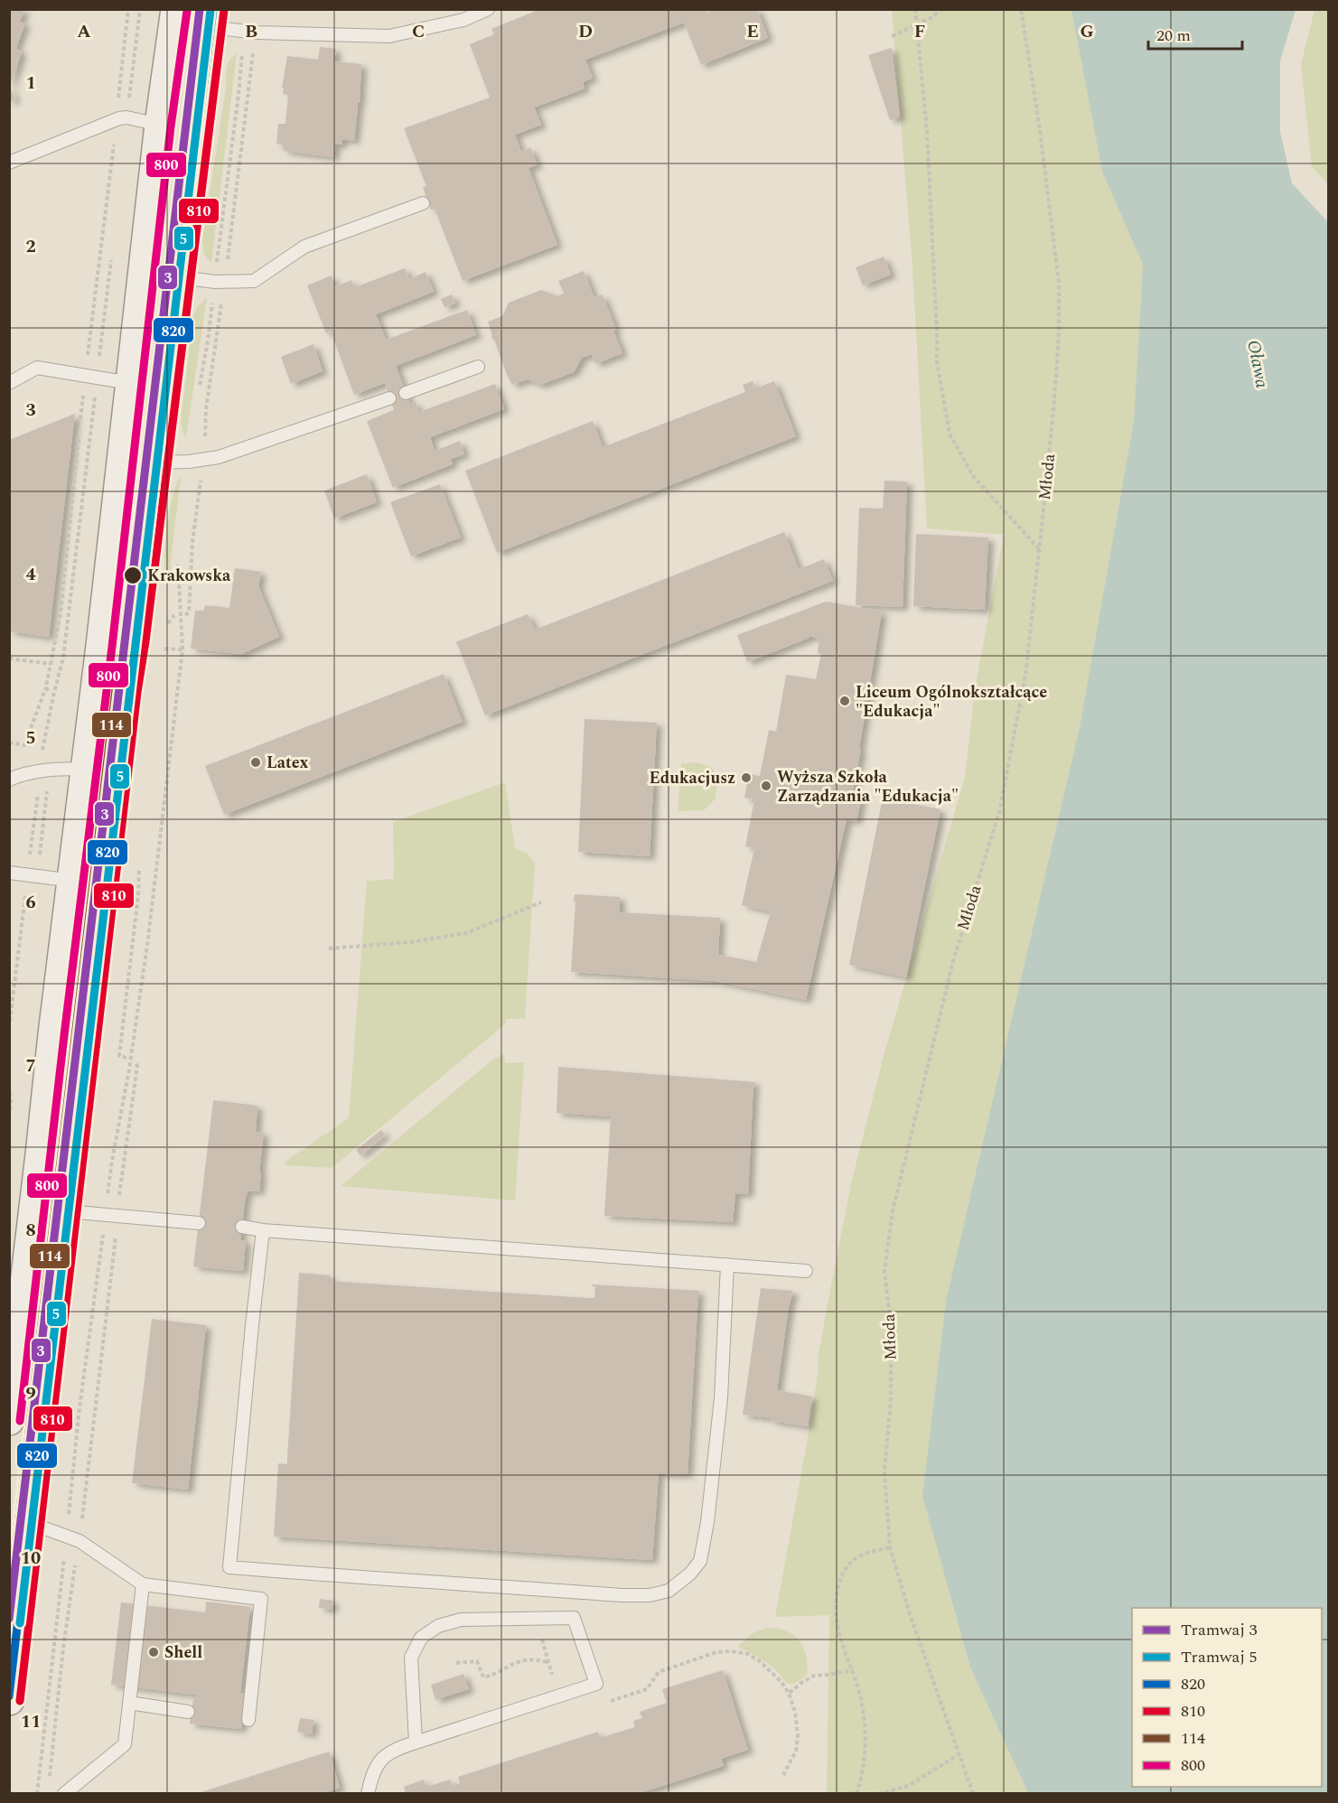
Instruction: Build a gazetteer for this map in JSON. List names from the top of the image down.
{
  "streets": {
    "path": ["Młoda"]
  },
  "water": ["Oława"],
  "places": [
    "Krakowska",
    "Liceum Ogólnokształcące \"Edukacja\"",
    "Latex",
    "Edukacjusz",
    "Wyższa Szkoła Zarządzania \"Edukacja\"",
    "Shell"
  ],
  "lines": [
    "tram line 3",
    "transit line 820",
    "transit line 114",
    "tram line 5",
    "transit line 810",
    "transit line 800"
  ],
  "legend": [
    "Tramwaj 3",
    "Tramwaj 5",
    "820",
    "810",
    "114",
    "800"
  ],
  "scale_bar": "20 m",
  "grid": {
    "columns": [
      "A",
      "B",
      "C",
      "D",
      "E",
      "F",
      "G"
    ],
    "rows": [
      "1",
      "2",
      "3",
      "4",
      "5",
      "6",
      "7",
      "8",
      "9",
      "10",
      "11"
    ]
  }
}
